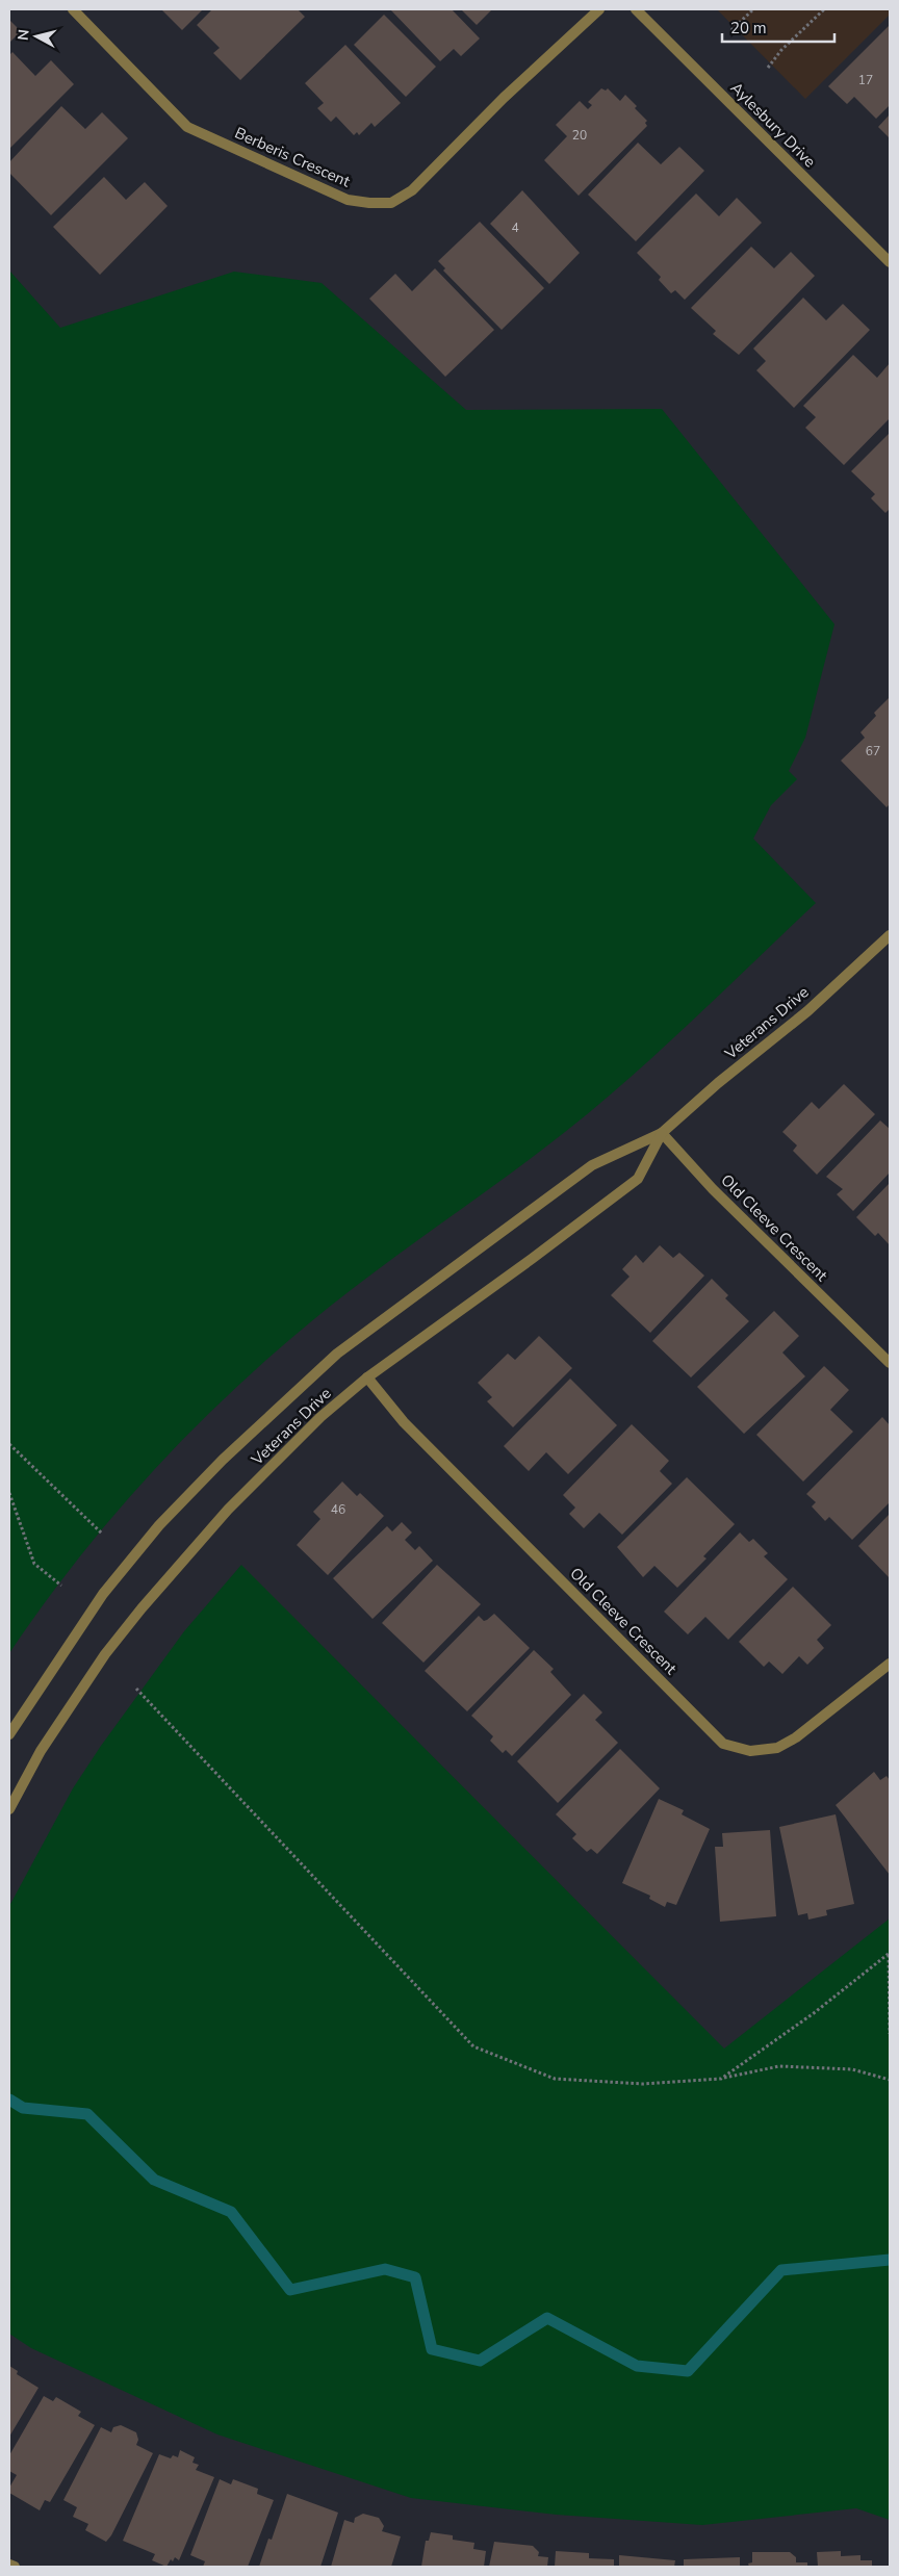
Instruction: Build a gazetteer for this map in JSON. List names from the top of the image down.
{
  "streets": {
    "street": [
      "Aylesbury Drive",
      "Berberis Crescent",
      "Veterans Drive",
      "Old Cleeve Crescent"
    ]
  },
  "crossings": [
    ["Veterans Drive", "Old Cleeve Crescent"]
  ],
  "house_numbers": [
    "17",
    "20",
    "4",
    "67",
    "46"
  ],
  "scale_bar": "20 m",
  "north": "left"
}
